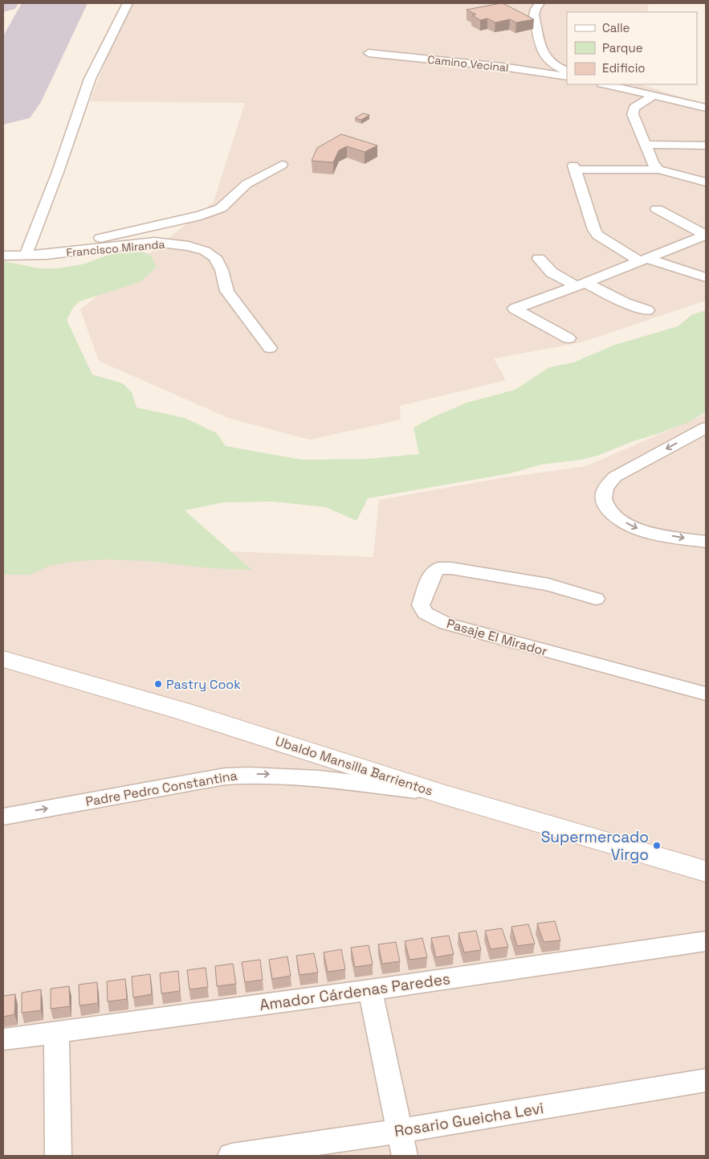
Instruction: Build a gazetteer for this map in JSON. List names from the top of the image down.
{
  "streets": {
    "street": [
      "Camino Vecinal",
      "Francisco Miranda",
      "Pasaje El Mirador",
      "Ubaldo Mansilla Barrientos",
      "Padre Pedro Constantina",
      "Amador Cárdenas Paredes",
      "Rosario Gueicha Levi"
    ]
  },
  "crossings": [
    ["Ubaldo Mansilla Barrientos", "Padre Pedro Constantina"]
  ],
  "one_way": ["Padre Pedro Constantina"],
  "places": ["Pastry Cook", "Supermercado Virgo"],
  "legend": ["Calle", "Parque", "Edificio"]
}
